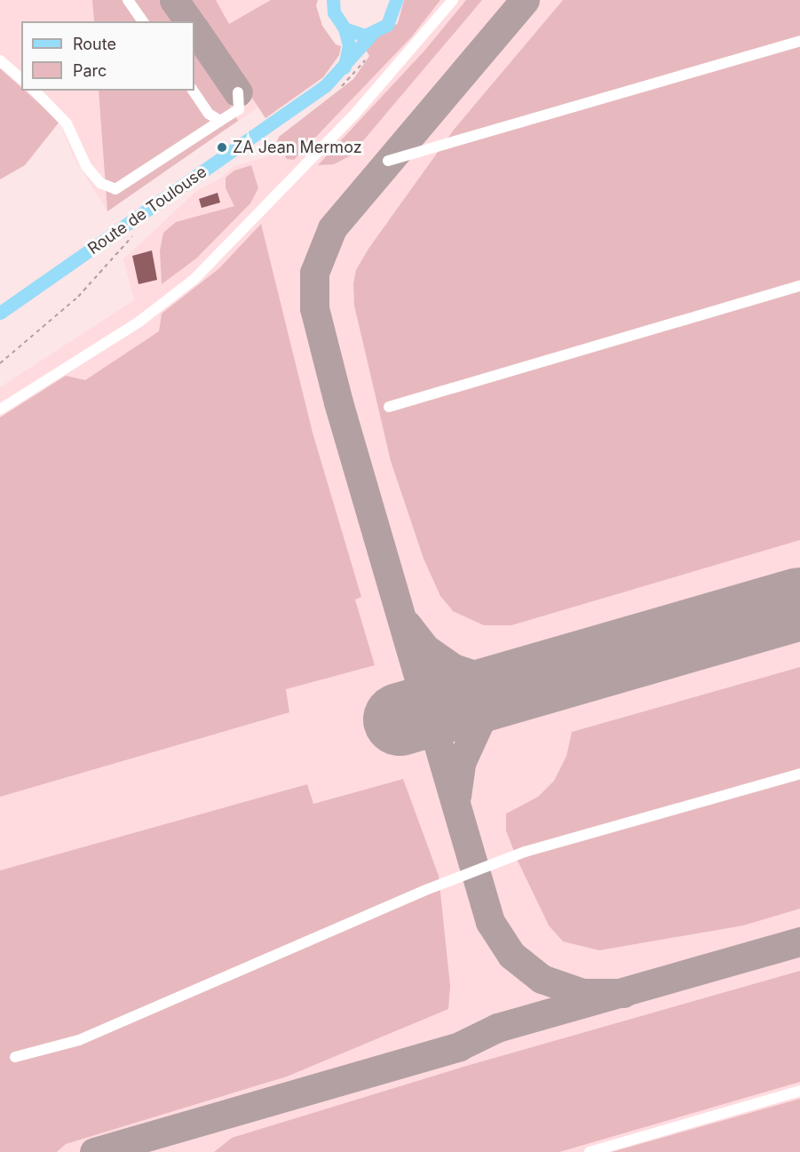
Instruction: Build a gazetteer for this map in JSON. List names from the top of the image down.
{
  "streets": {
    "main road": ["Route de Toulouse"]
  },
  "places": ["ZA Jean Mermoz"],
  "legend": ["Route", "Parc"]
}
